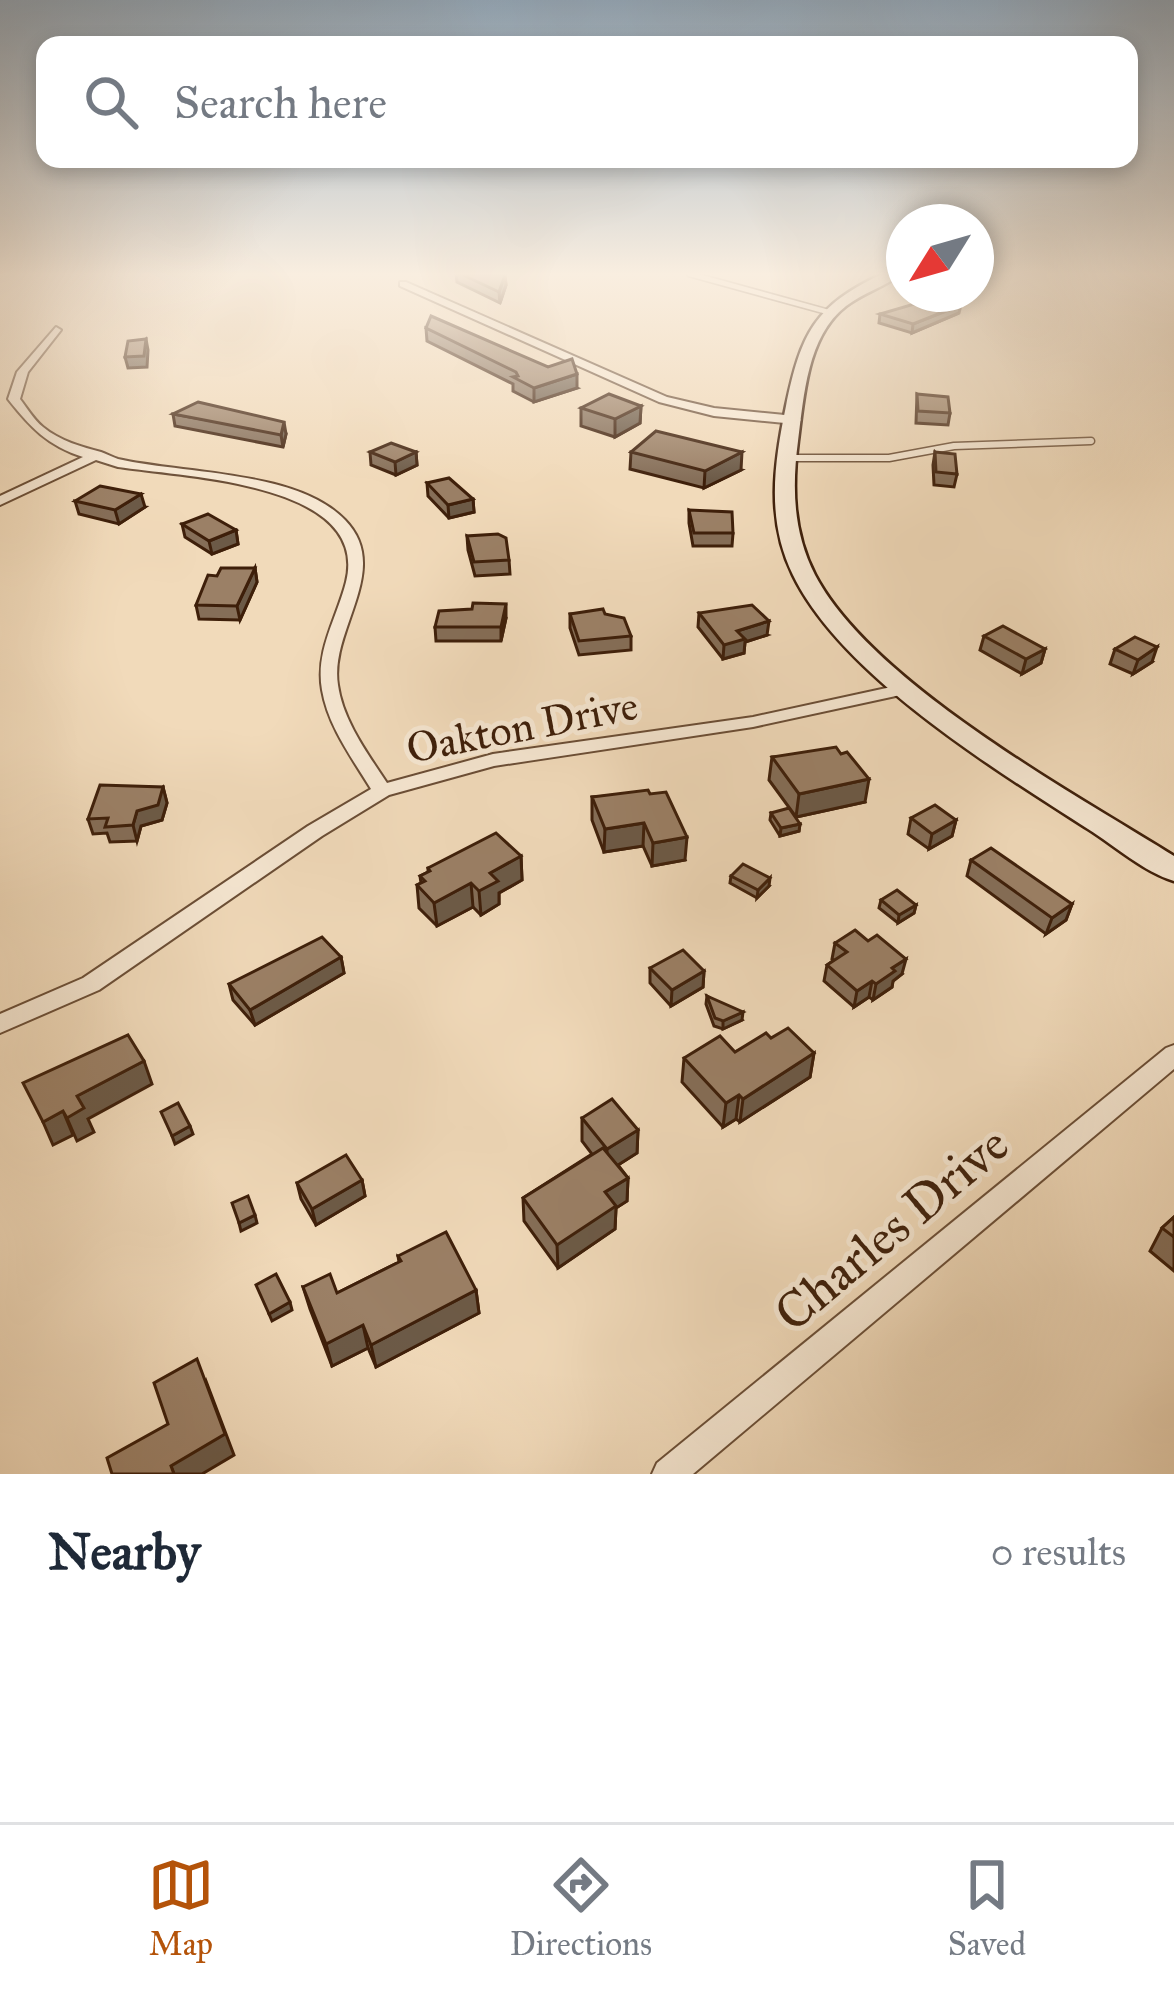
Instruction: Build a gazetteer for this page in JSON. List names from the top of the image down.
{
  "streets": {
    "street": ["Oakton Drive", "Charles Drive"]
  },
  "north": "bottom left",
  "page": {
    "search": "Search here",
    "heading": ["Nearby", "0 results"],
    "nav": ["Map", "Directions", "Saved"]
  }
}
